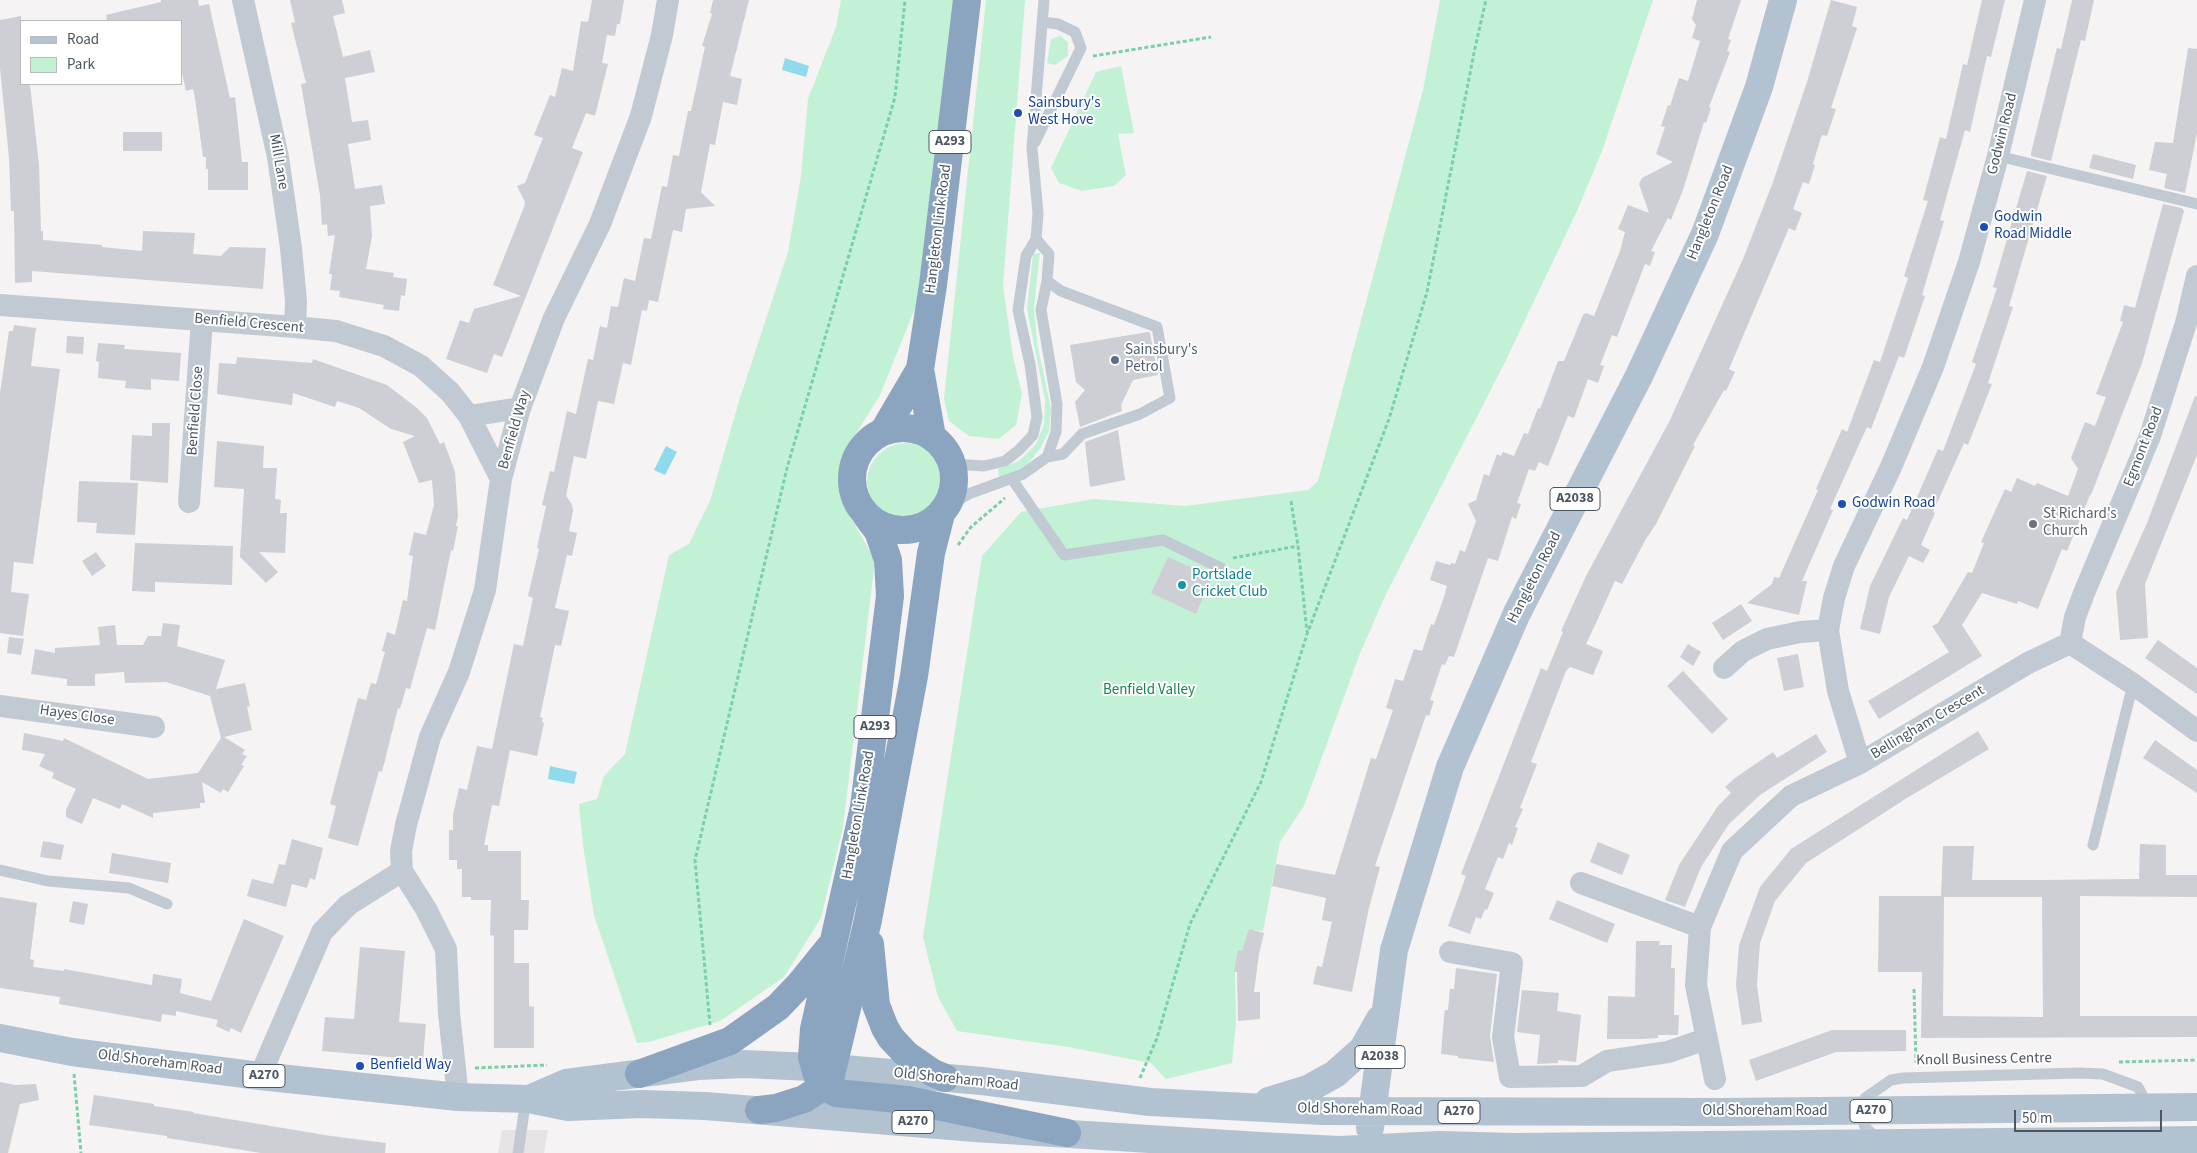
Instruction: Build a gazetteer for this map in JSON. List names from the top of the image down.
{
  "streets": {
    "highway": ["A293", "Hangleton Link Road"],
    "main road": [
      "Hangleton Road",
      "A2038",
      "Old Shoreham Road",
      "A270"
    ],
    "street": [
      "Godwin Road",
      "Mill Lane",
      "Benfield Crescent",
      "Benfield Close",
      "Benfield Way",
      "Egmont Road",
      "Hayes Close",
      "Bellingham Crescent"
    ],
    "lane": ["Knoll Business Centre"]
  },
  "crossings": [
    ["Godwin Road", "Bellingham Crescent"],
    ["A293", "Hangleton Link Road"],
    ["A293", "Old Shoreham Road"],
    ["Mill Lane", "Benfield Crescent"],
    ["Hangleton Road", "Old Shoreham Road"],
    ["Hangleton Link Road", "Old Shoreham Road"],
    ["Benfield Crescent", "Benfield Close"],
    ["Benfield Crescent", "Benfield Way"],
    ["Egmont Road", "Bellingham Crescent"],
    ["Knoll Business Centre", "Old Shoreham Road"]
  ],
  "parks": ["Benfield Valley"],
  "places": [
    "Sainsbury's West Hove",
    "Godwin Road Middle",
    "Sainsbury's Petrol",
    "Godwin Road",
    "St Richard's Church",
    "Portslade Cricket Club",
    "Benfield Way"
  ],
  "legend": ["Road", "Park"],
  "scale_bar": "50 m"
}
